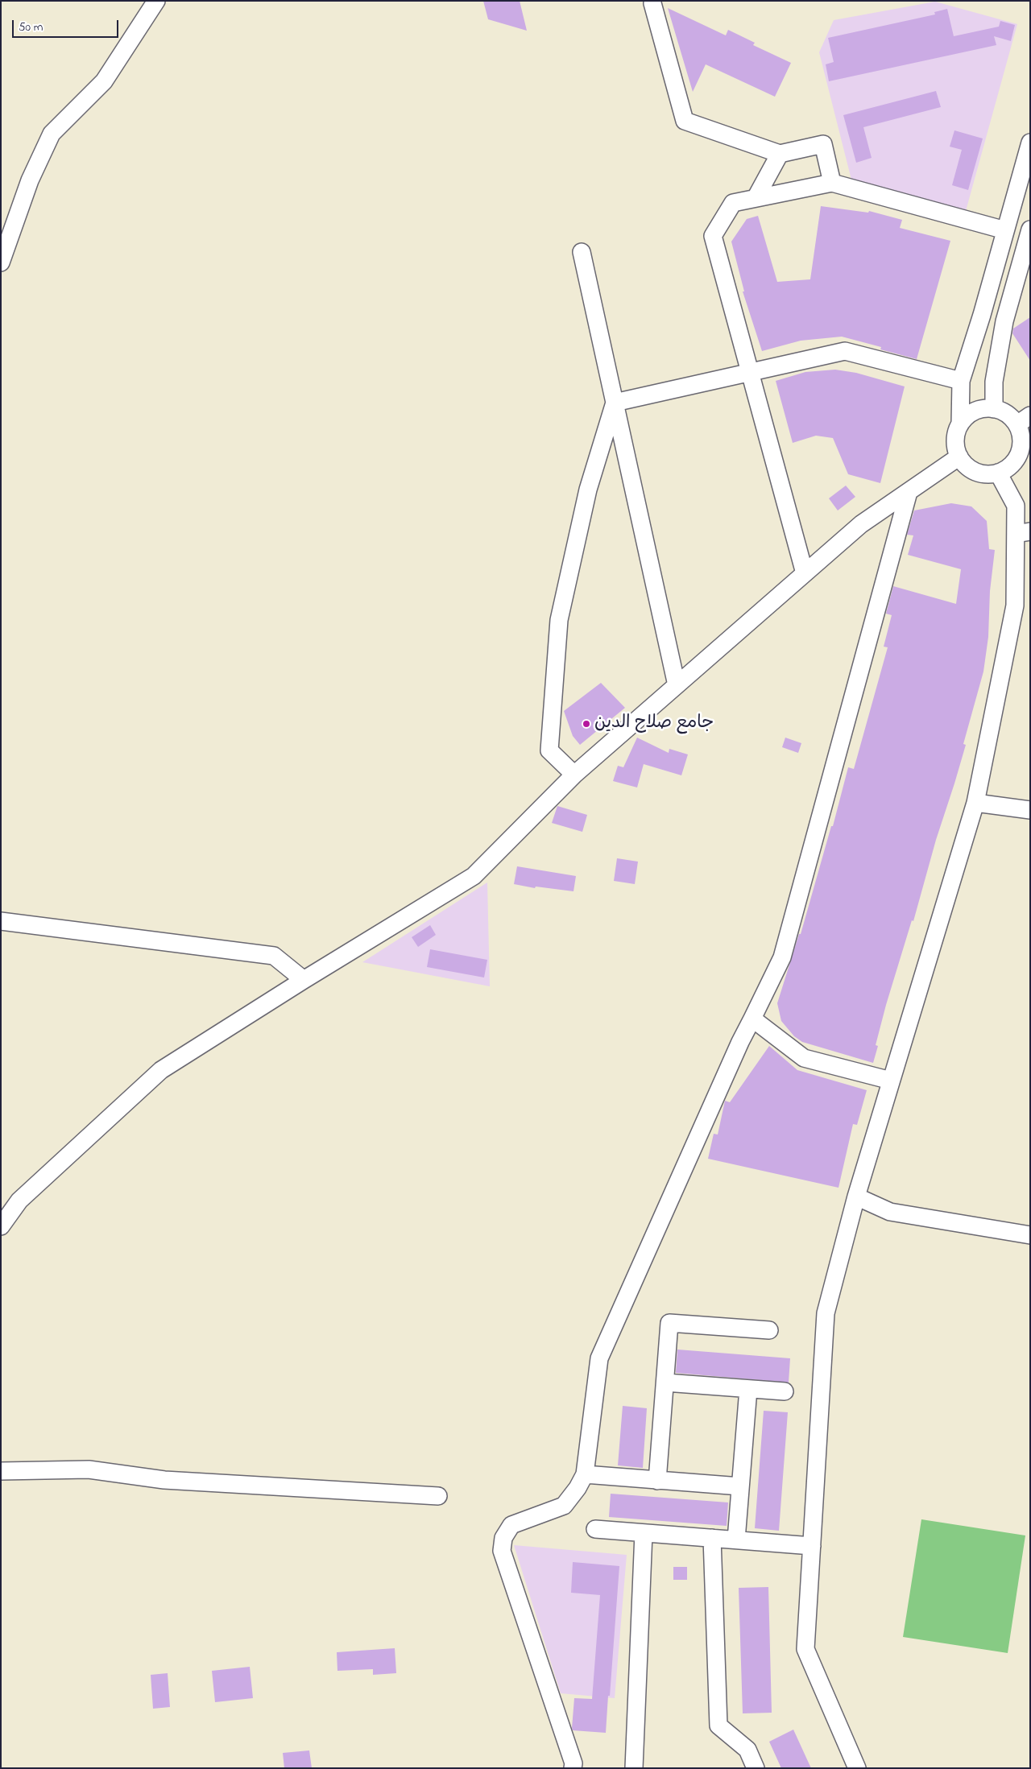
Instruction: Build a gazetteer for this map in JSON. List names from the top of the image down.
{
  "places": ["جامع صلاح الدين"],
  "scale_bar": "50 m"
}
